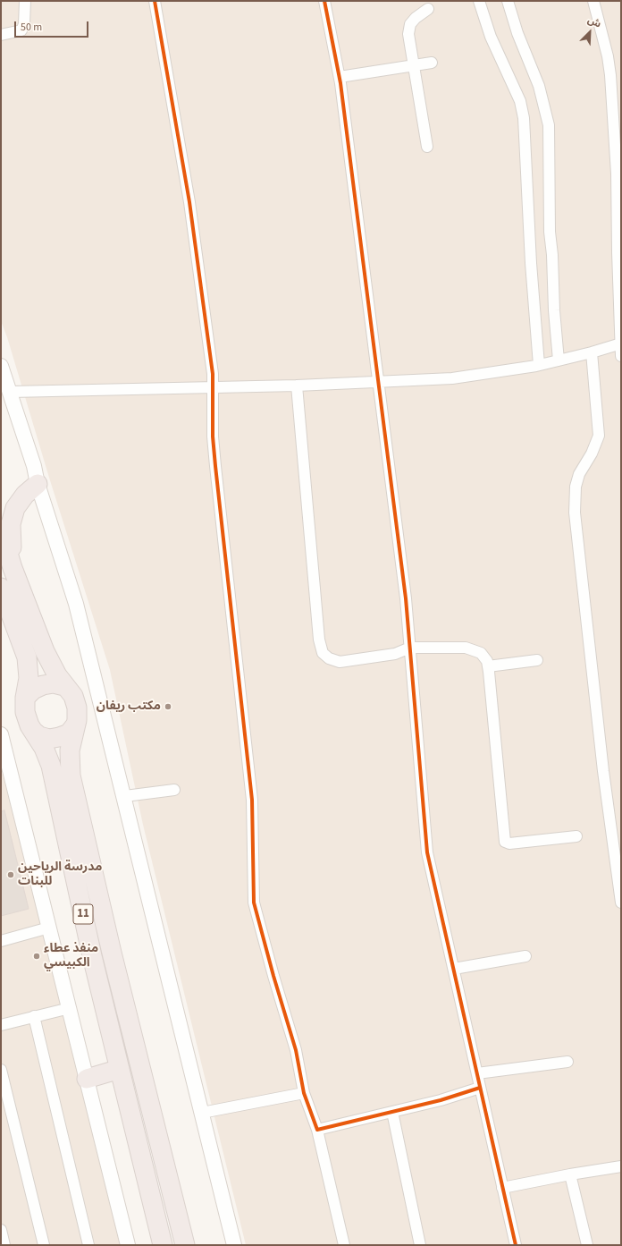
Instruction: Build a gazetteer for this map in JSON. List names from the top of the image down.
{
  "streets": {
    "highway": ["11"]
  },
  "places": ["مكتب ريفان", "مدرسة الرياحين للبنات", "منفذ عطاء الكبيسي"],
  "scale_bar": "50 m",
  "north": "top right"
}
